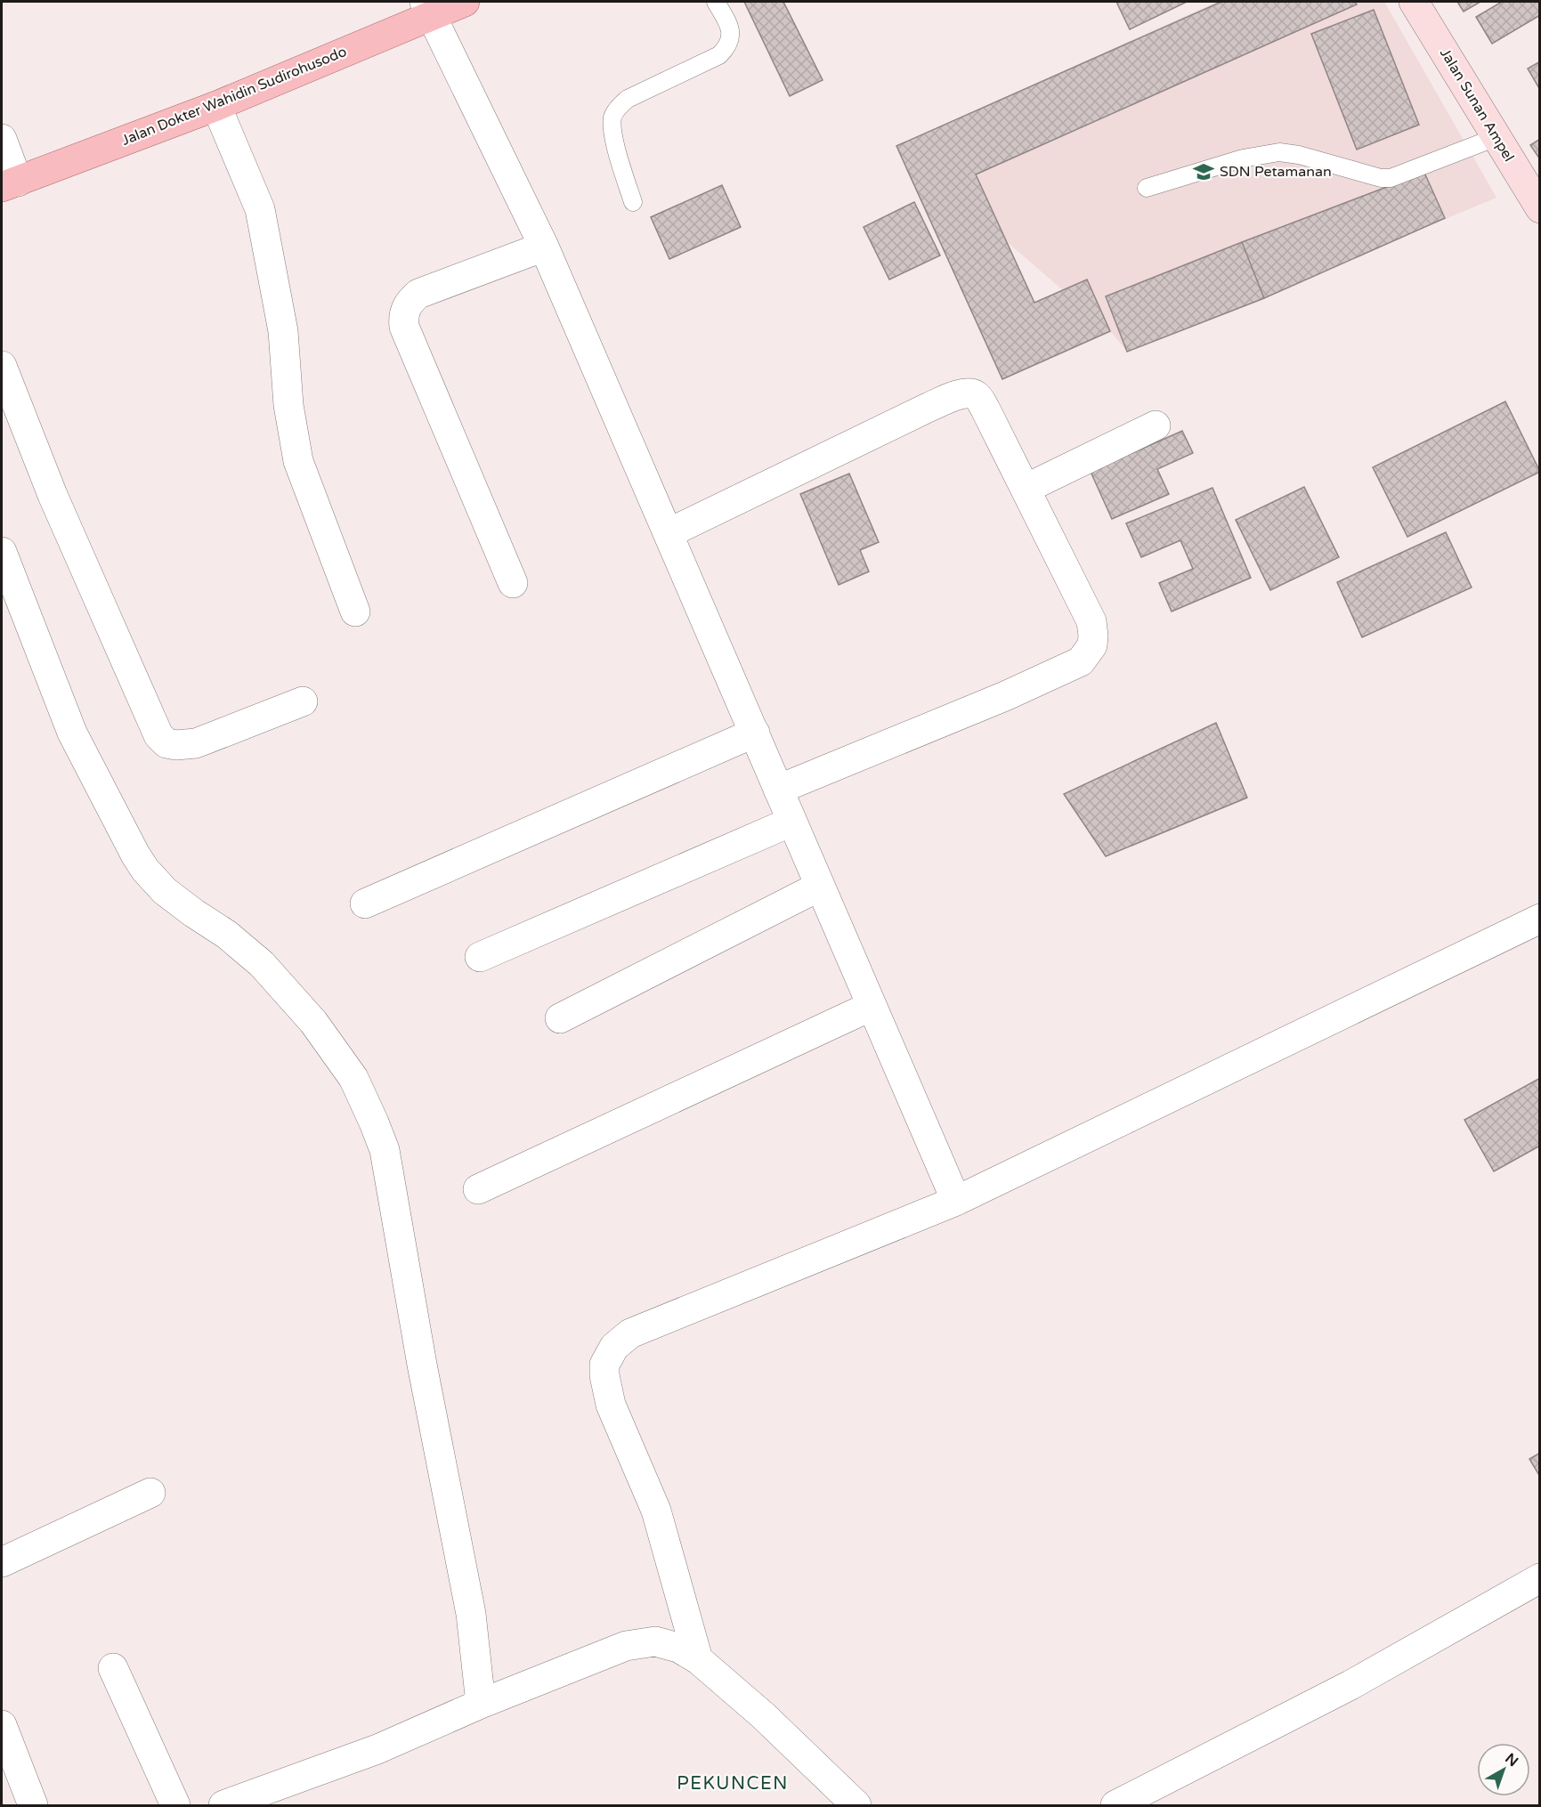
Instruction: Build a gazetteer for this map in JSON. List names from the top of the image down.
{
  "streets": {
    "main road": ["Jalan Dokter Wahidin Sudirohusodo", "Jalan Sunan Ampel"]
  },
  "districts": ["PEKUNCEN"],
  "places": {
    "school or university": ["SDN Petamanan"]
  },
  "north": "top right"
}
